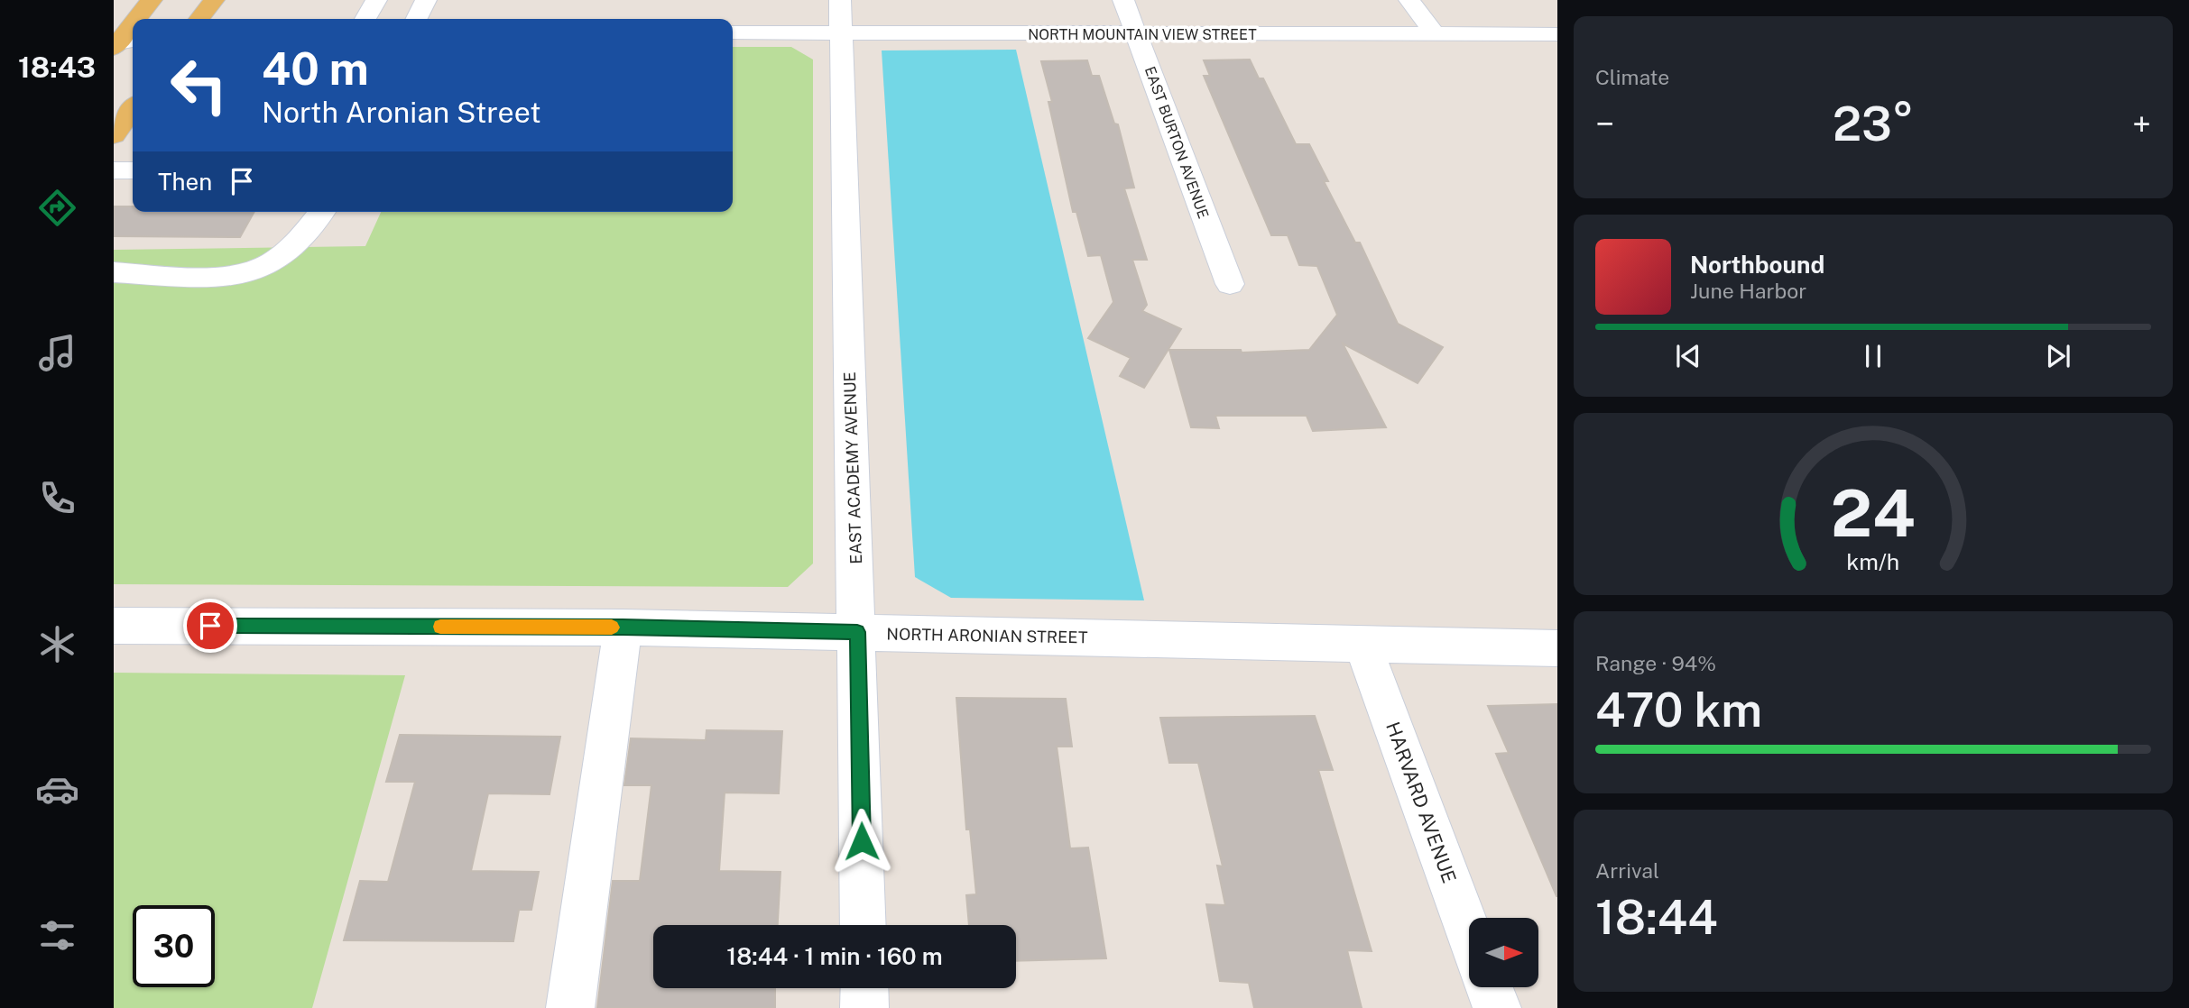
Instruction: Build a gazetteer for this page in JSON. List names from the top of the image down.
{
  "streets": {
    "street": [
      "NORTH MOUNTAIN VIEW STREET",
      "EAST BURTON AVENUE",
      "EAST ACADEMY AVENUE",
      "NORTH ARONIAN STREET",
      "HARVARD AVENUE"
    ]
  },
  "crossings": [
    ["NORTH MOUNTAIN VIEW STREET", "EAST BURTON AVENUE"],
    ["NORTH MOUNTAIN VIEW STREET", "EAST ACADEMY AVENUE"],
    ["EAST ACADEMY AVENUE", "NORTH ARONIAN STREET"],
    ["NORTH ARONIAN STREET", "HARVARD AVENUE"]
  ],
  "north": "right",
  "page": {
    "tabs": "18:43",
    "tile": [
      "Climate",
      ["Range · 94%", "470 km"],
      ["Arrival", "18:44"]
    ],
    "turn": ["40 m", "North Aronian Street"],
    "heat": ["−", "23°", "+"],
    "then": "Then",
    "song": ["Northbound", "June Harbor"],
    "limit": "30",
    "trip": "18:44 · 1 min · 160 m",
    "gauge": ["24", "km/h"]
  }
}
